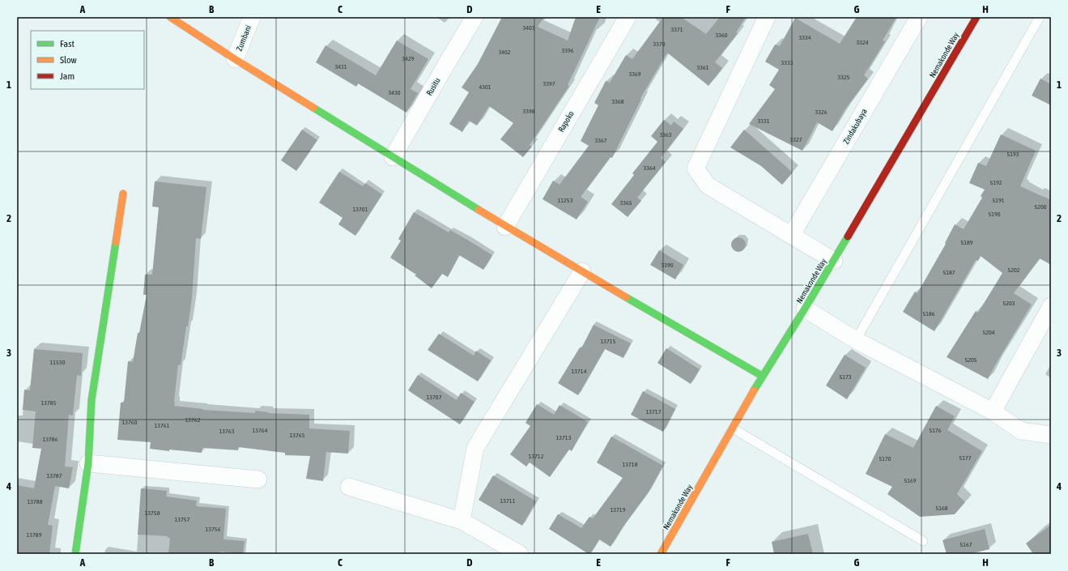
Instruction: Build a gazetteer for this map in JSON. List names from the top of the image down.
{
  "streets": {
    "street": [
      "Zumbani",
      "Nemakonde Way",
      "Rusitu",
      "Rapoko",
      "Zindakubaya"
    ]
  },
  "house_numbers": [
    "3403",
    "3371",
    "3360",
    "3334",
    "3324",
    "3370",
    "3396",
    "3402",
    "3429",
    "3333",
    "3431",
    "3361",
    "3369",
    "3325",
    "3397",
    "4301",
    "3430",
    "3368",
    "3398",
    "3326",
    "3331",
    "3363",
    "3327",
    "3367",
    "5193",
    "3364",
    "5192",
    "11253",
    "5191",
    "3365",
    "5200",
    "13701",
    "5190",
    "5189",
    "3390",
    "5202",
    "5187",
    "5203",
    "5186",
    "5204",
    "13715",
    "5205",
    "11530",
    "13714",
    "5173",
    "13707",
    "13785",
    "13717",
    "13762",
    "13760",
    "13761",
    "13764",
    "5176",
    "13763",
    "13765",
    "13713",
    "13786",
    "13712",
    "5177",
    "5170",
    "13718",
    "13787",
    "5169",
    "13711",
    "13788",
    "5168",
    "13719",
    "13758",
    "13757",
    "13756",
    "13789",
    "5167"
  ],
  "legend": ["Fast", "Slow", "Jam"],
  "grid": {
    "columns": [
      "A",
      "B",
      "C",
      "D",
      "E",
      "F",
      "G",
      "H"
    ],
    "rows": [
      "1",
      "2",
      "3",
      "4"
    ]
  }
}
